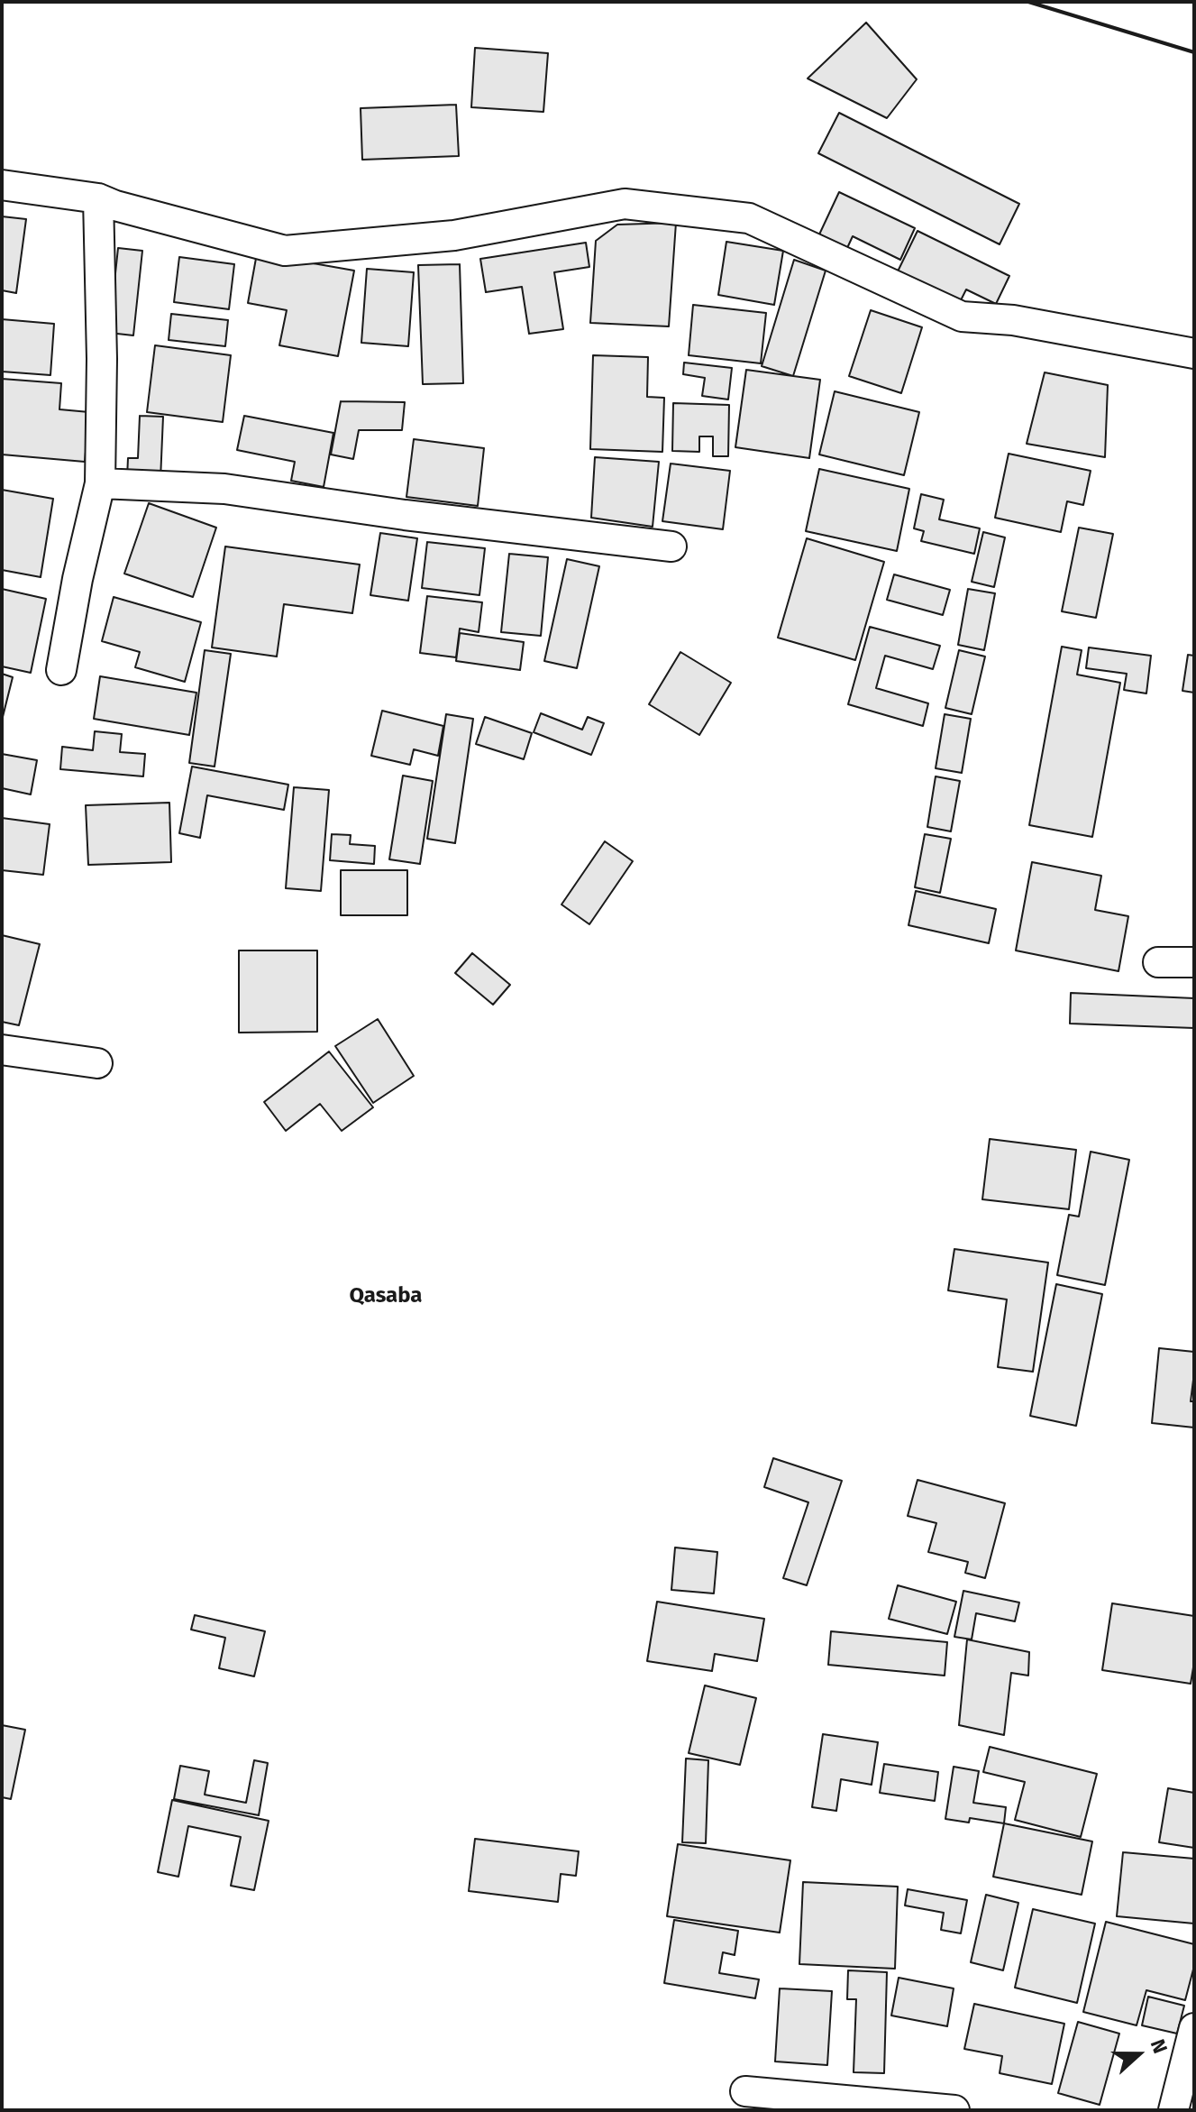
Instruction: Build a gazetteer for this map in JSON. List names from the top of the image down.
{
  "districts": ["Qasaba"],
  "north": "right"
}
